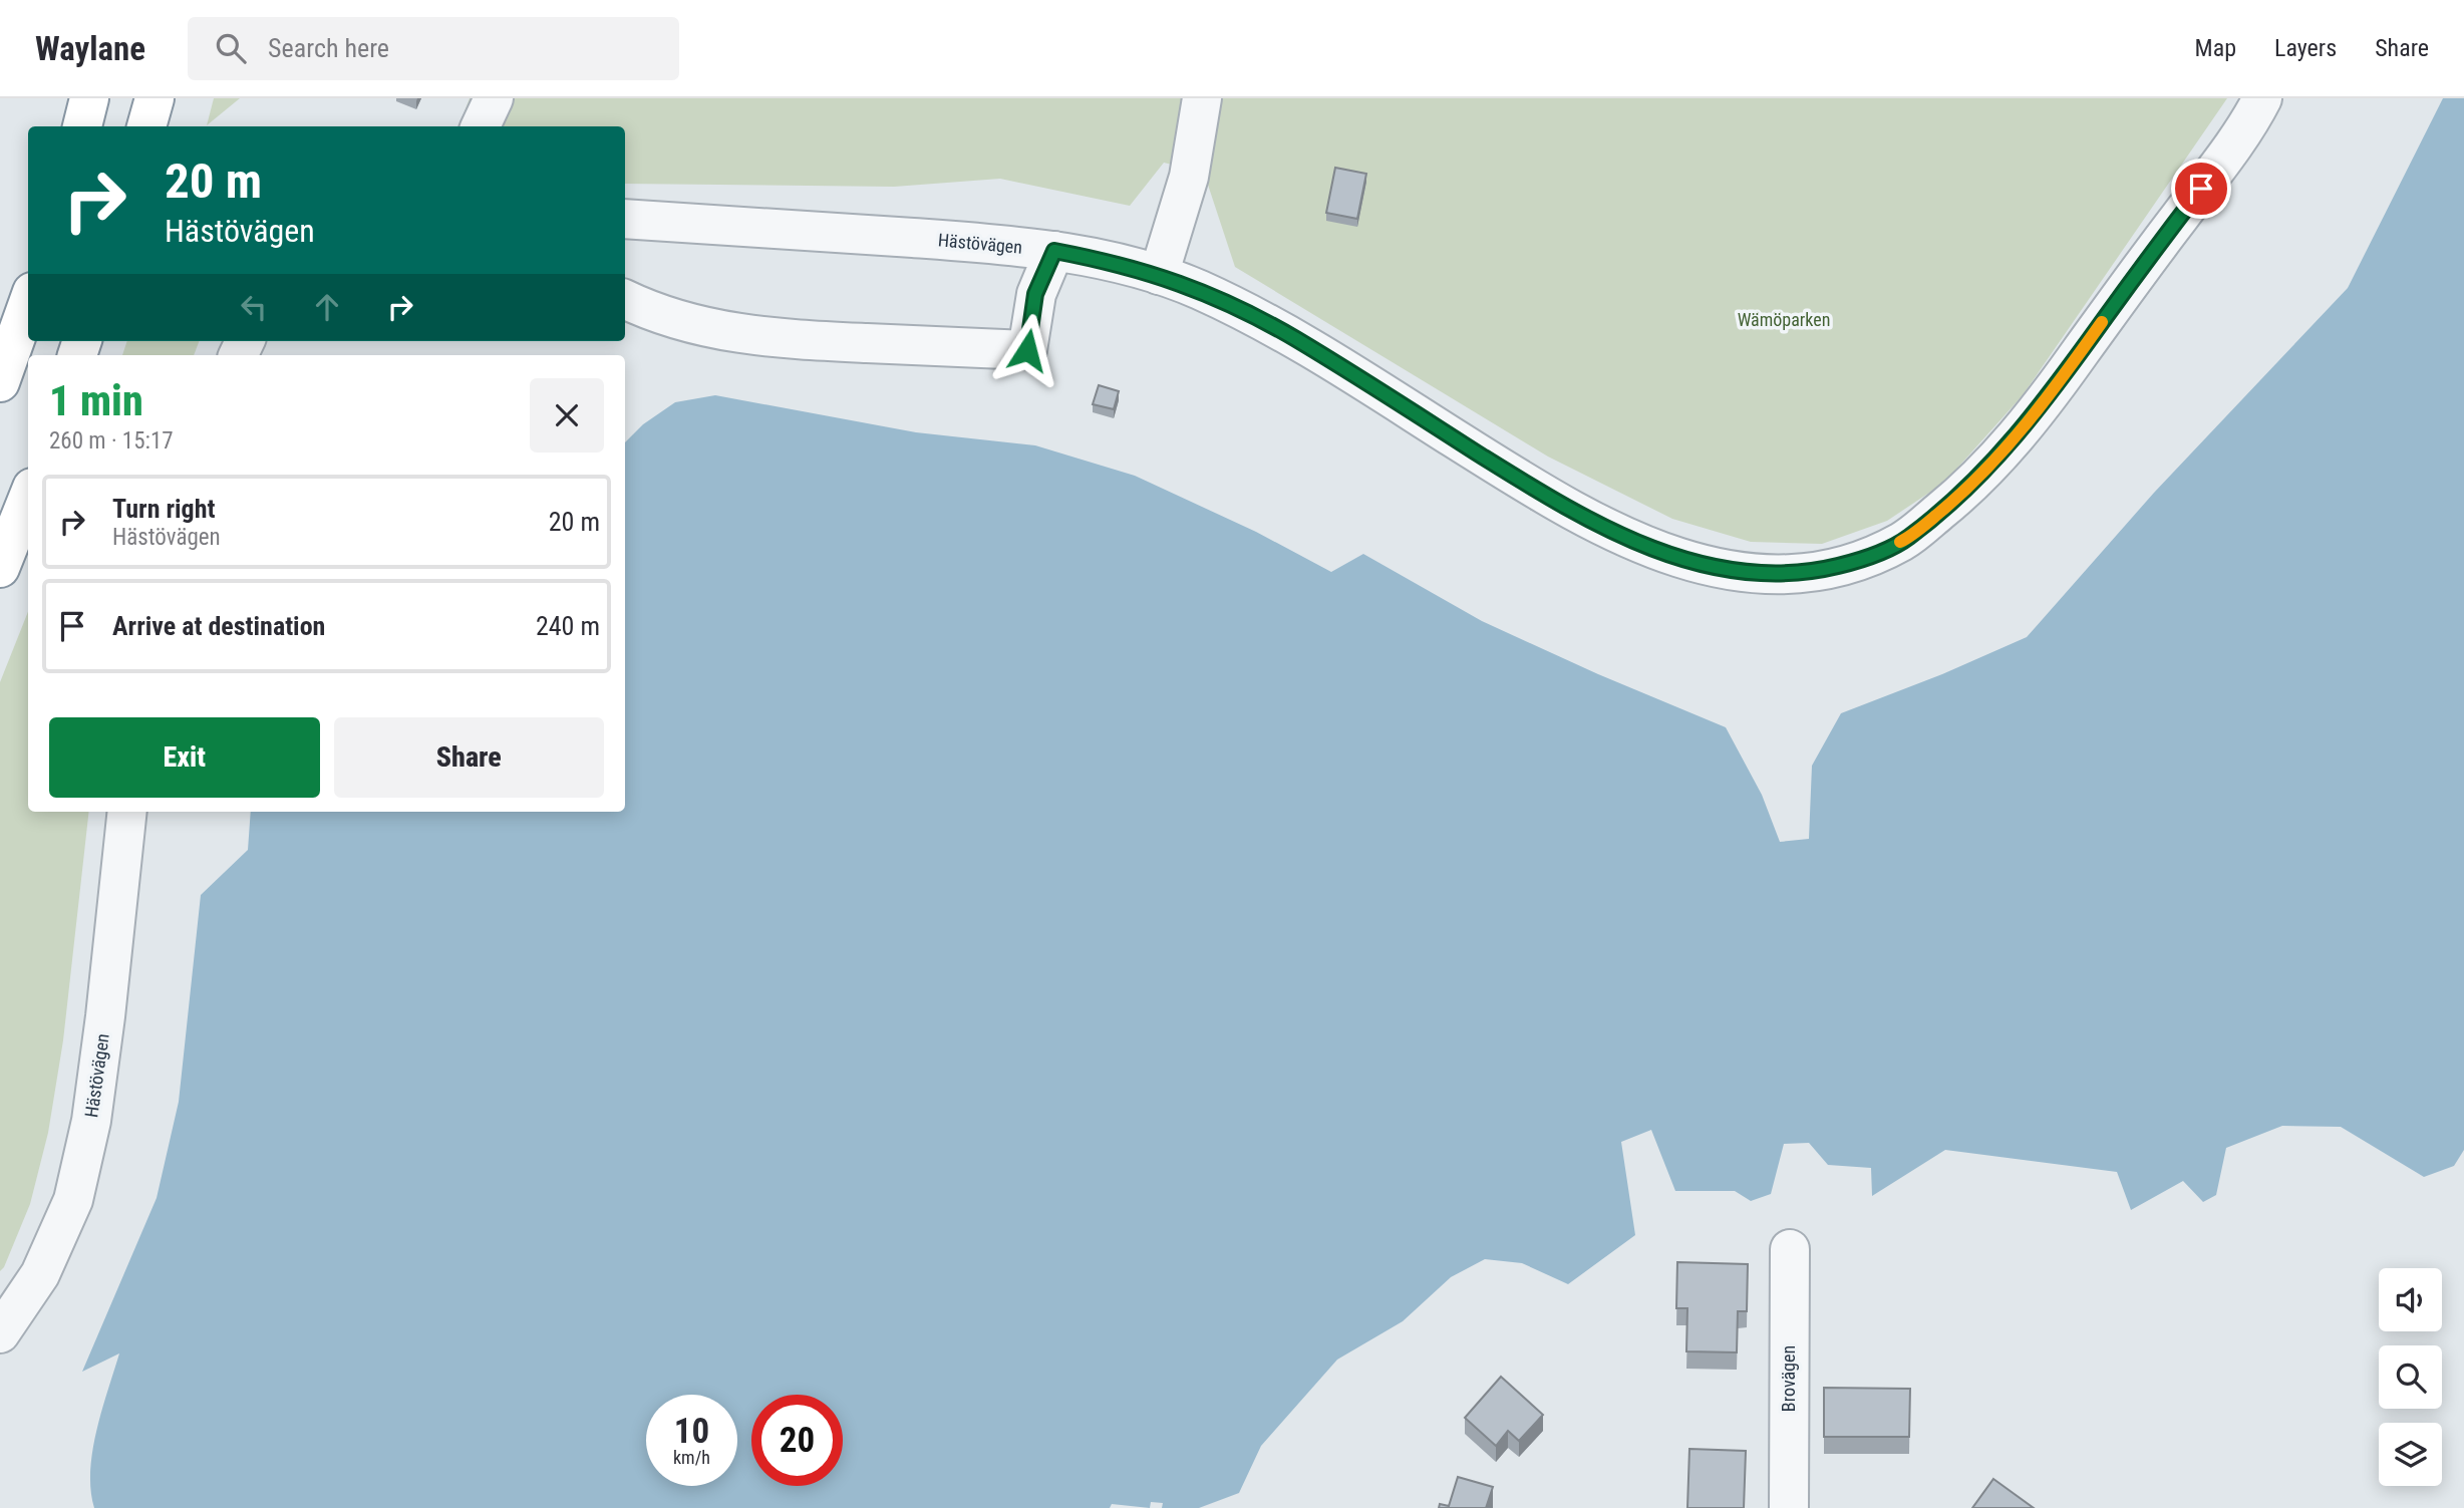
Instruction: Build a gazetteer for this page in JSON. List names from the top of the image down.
{
  "streets": {
    "street": ["Hästövägen", "Brovägen"]
  },
  "parks": ["Wämöparken"],
  "page": {
    "header": "Waylane",
    "search": "Search here",
    "nav": ["Map", "Layers", "Share"],
    "turn": ["20 m", "Hästövägen"],
    "heading": ["1 min", "260 m · 15:17"],
    "list": [
      {
        "name": "Turn right",
        "note": "Hästövägen",
        "value": "20 m"
      },
      {
        "name": "Arrive at destination",
        "value": "240 m"
      }
    ],
    "buttons": ["Exit", "Share"],
    "speed": "10 km/h",
    "limit": "20"
  }
}
